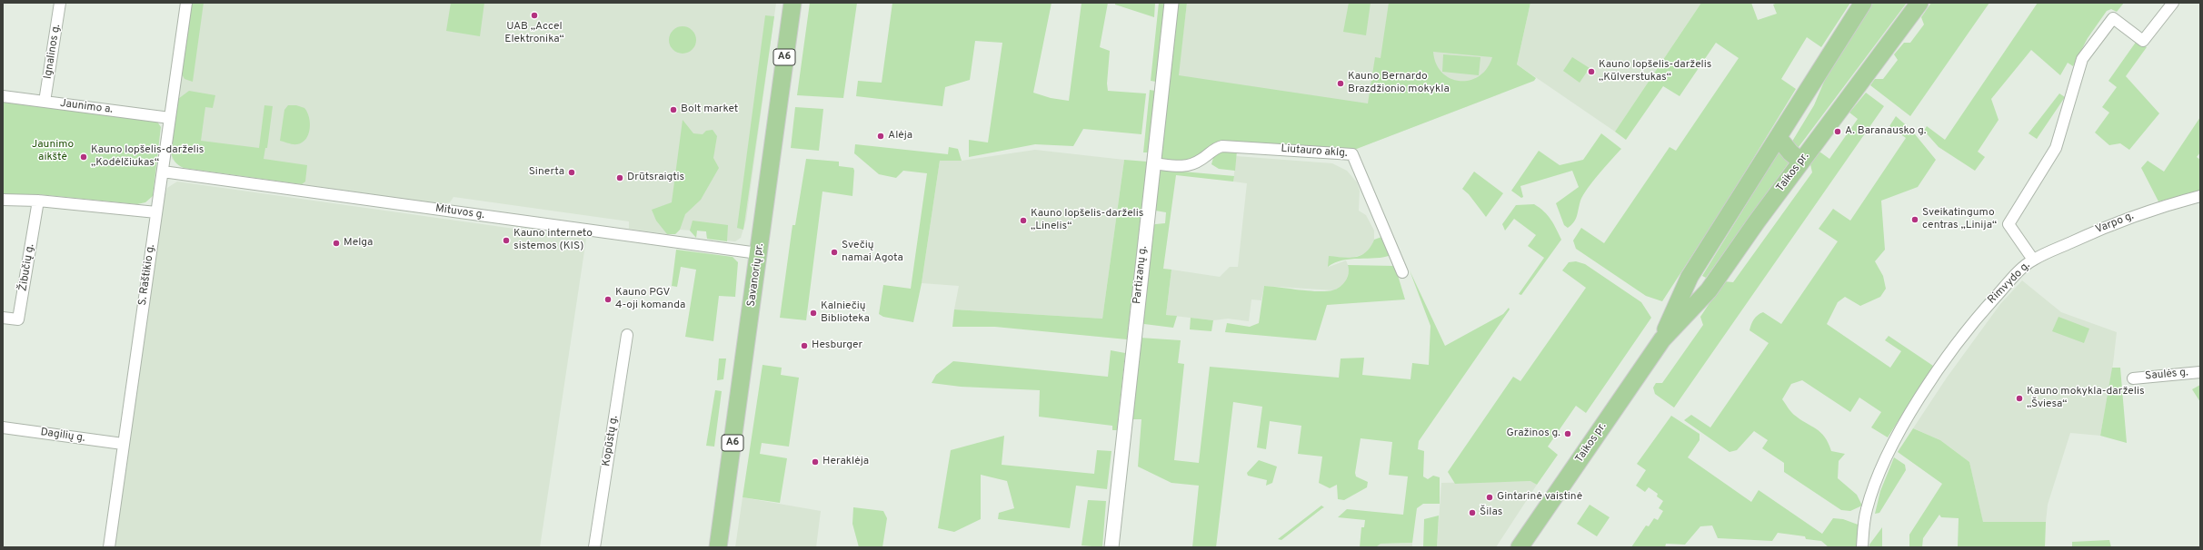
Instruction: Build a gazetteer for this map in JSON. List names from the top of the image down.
{
  "streets": {
    "main road": ["A6", "Taikos pr.", "Savanorių pr."],
    "street": [
      "Ignalinos g.",
      "Jaunimo a.",
      "Liutauro aklg.",
      "Mituvos g.",
      "Varpo g.",
      "Žibučių g.",
      "S. Raštikio g.",
      "Partizanų g.",
      "Rimvydo g.",
      "Saulės g.",
      "Dagilių g.",
      "Kopūstų g."
    ]
  },
  "crossings": [
    ["Ignalinos g.", "Jaunimo a."],
    ["Jaunimo a.", "S. Raštikio g."],
    ["Liutauro aklg.", "Partizanų g."],
    ["Mituvos g.", "S. Raštikio g."],
    ["Mituvos g.", "Savanorių pr."],
    ["Varpo g.", "Rimvydo g."],
    ["S. Raštikio g.", "Dagilių g."]
  ],
  "parks": ["Jaunimo aikštė"],
  "places": [
    "UAB „Accel Elektronika“",
    "Kauno lopšelis-darželis „Kūlverstukas“",
    "Kauno Bernardo Brazdžionio mokykla",
    "Bolt market",
    "A. Baranausko g.",
    "Alėja",
    "Kauno lopšelis-darželis „Kodėlčiukas“",
    "Sinerta",
    "Drūtsraigtis",
    "Sveikatingumo centras „Linija“",
    "Kauno lopšelis-darželis „Linelis“",
    "Kauno interneto sistemos (KIS)",
    "Melga",
    "Svečių namai Agota",
    "Kauno PGV 4-oji komanda",
    "Kalniečių Biblioteka",
    "Hesburger",
    "Kauno mokykla-darželis „Šviesa“",
    "Gražinos g.",
    "Heraklėja",
    "Gintarinė vaistinė",
    "Šilas"
  ]
}
